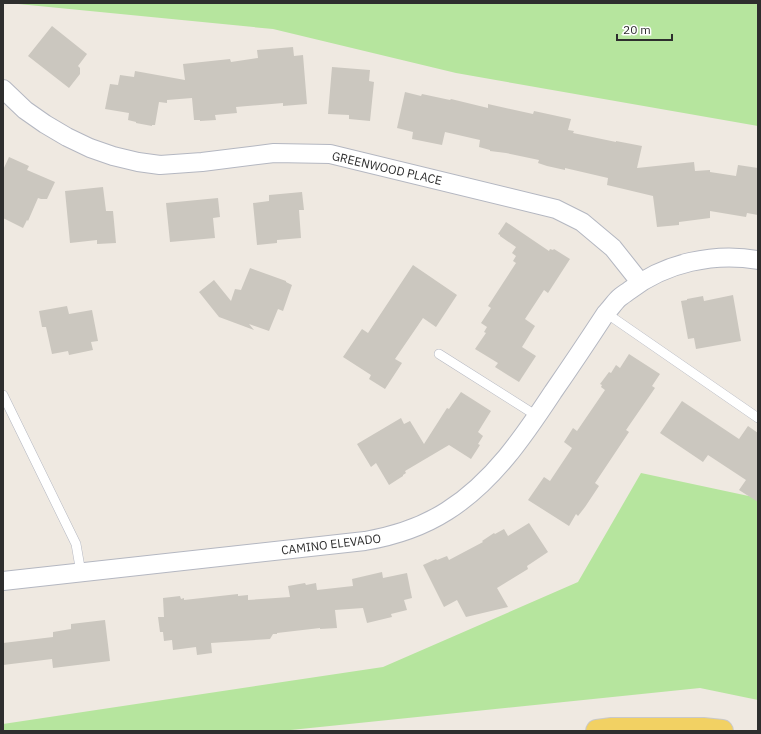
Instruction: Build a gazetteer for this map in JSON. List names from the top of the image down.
{
  "streets": {
    "street": ["GREENWOOD PLACE", "CAMINO ELEVADO"]
  },
  "crossings": [
    ["GREENWOOD PLACE", "CAMINO ELEVADO"]
  ],
  "scale_bar": "20 m"
}
